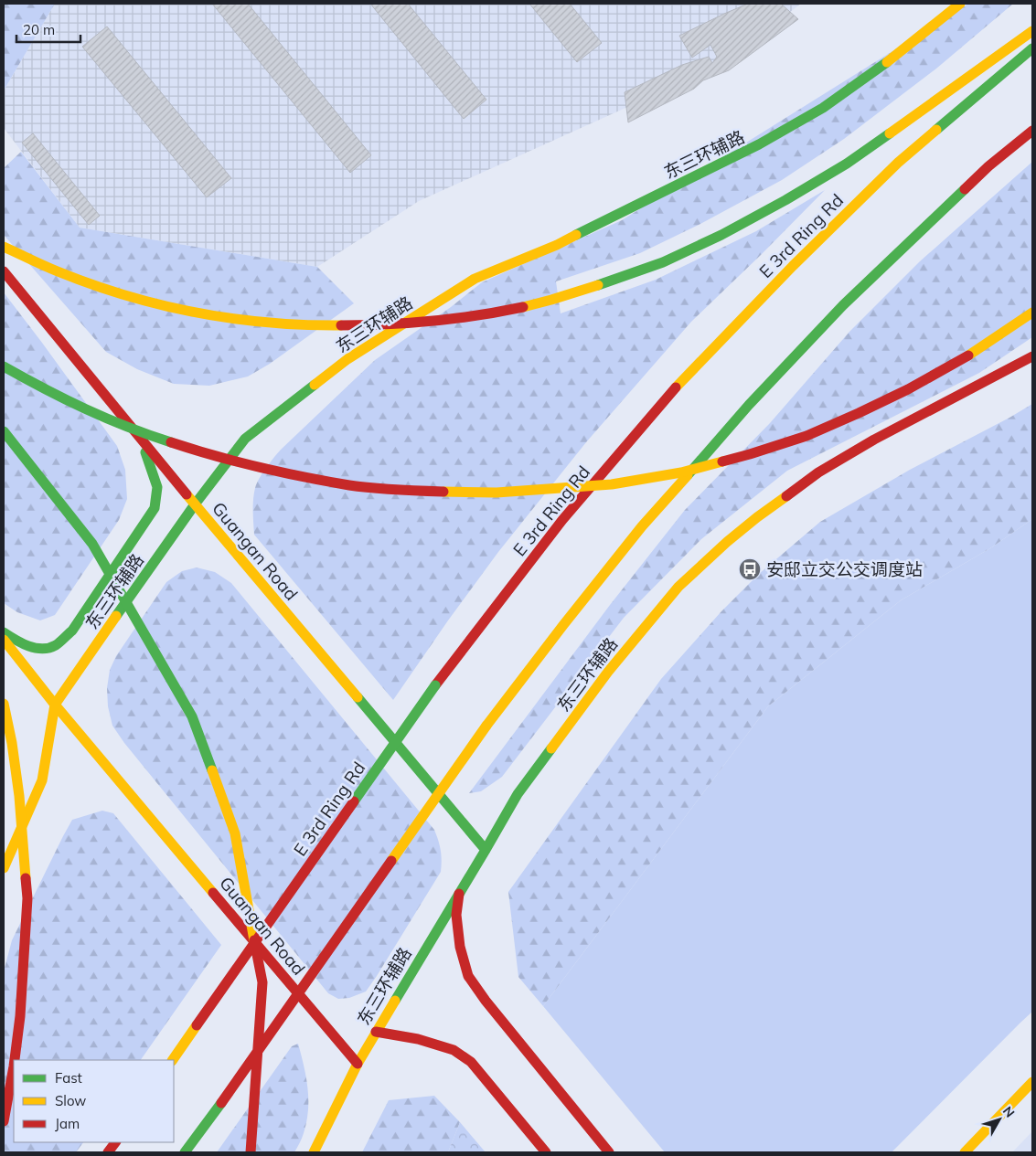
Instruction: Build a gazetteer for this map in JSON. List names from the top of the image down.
{
  "streets": {
    "main road": ["东三环辅路", "E 3rd Ring Rd", "Guangan Road"]
  },
  "crossings": [
    ["东三环辅路", "Guangan Road"]
  ],
  "places": {
    "bus stop": ["安邸立交公交调度站"]
  },
  "legend": ["Fast", "Slow", "Jam"],
  "scale_bar": "20 m",
  "north": "top right"
}
